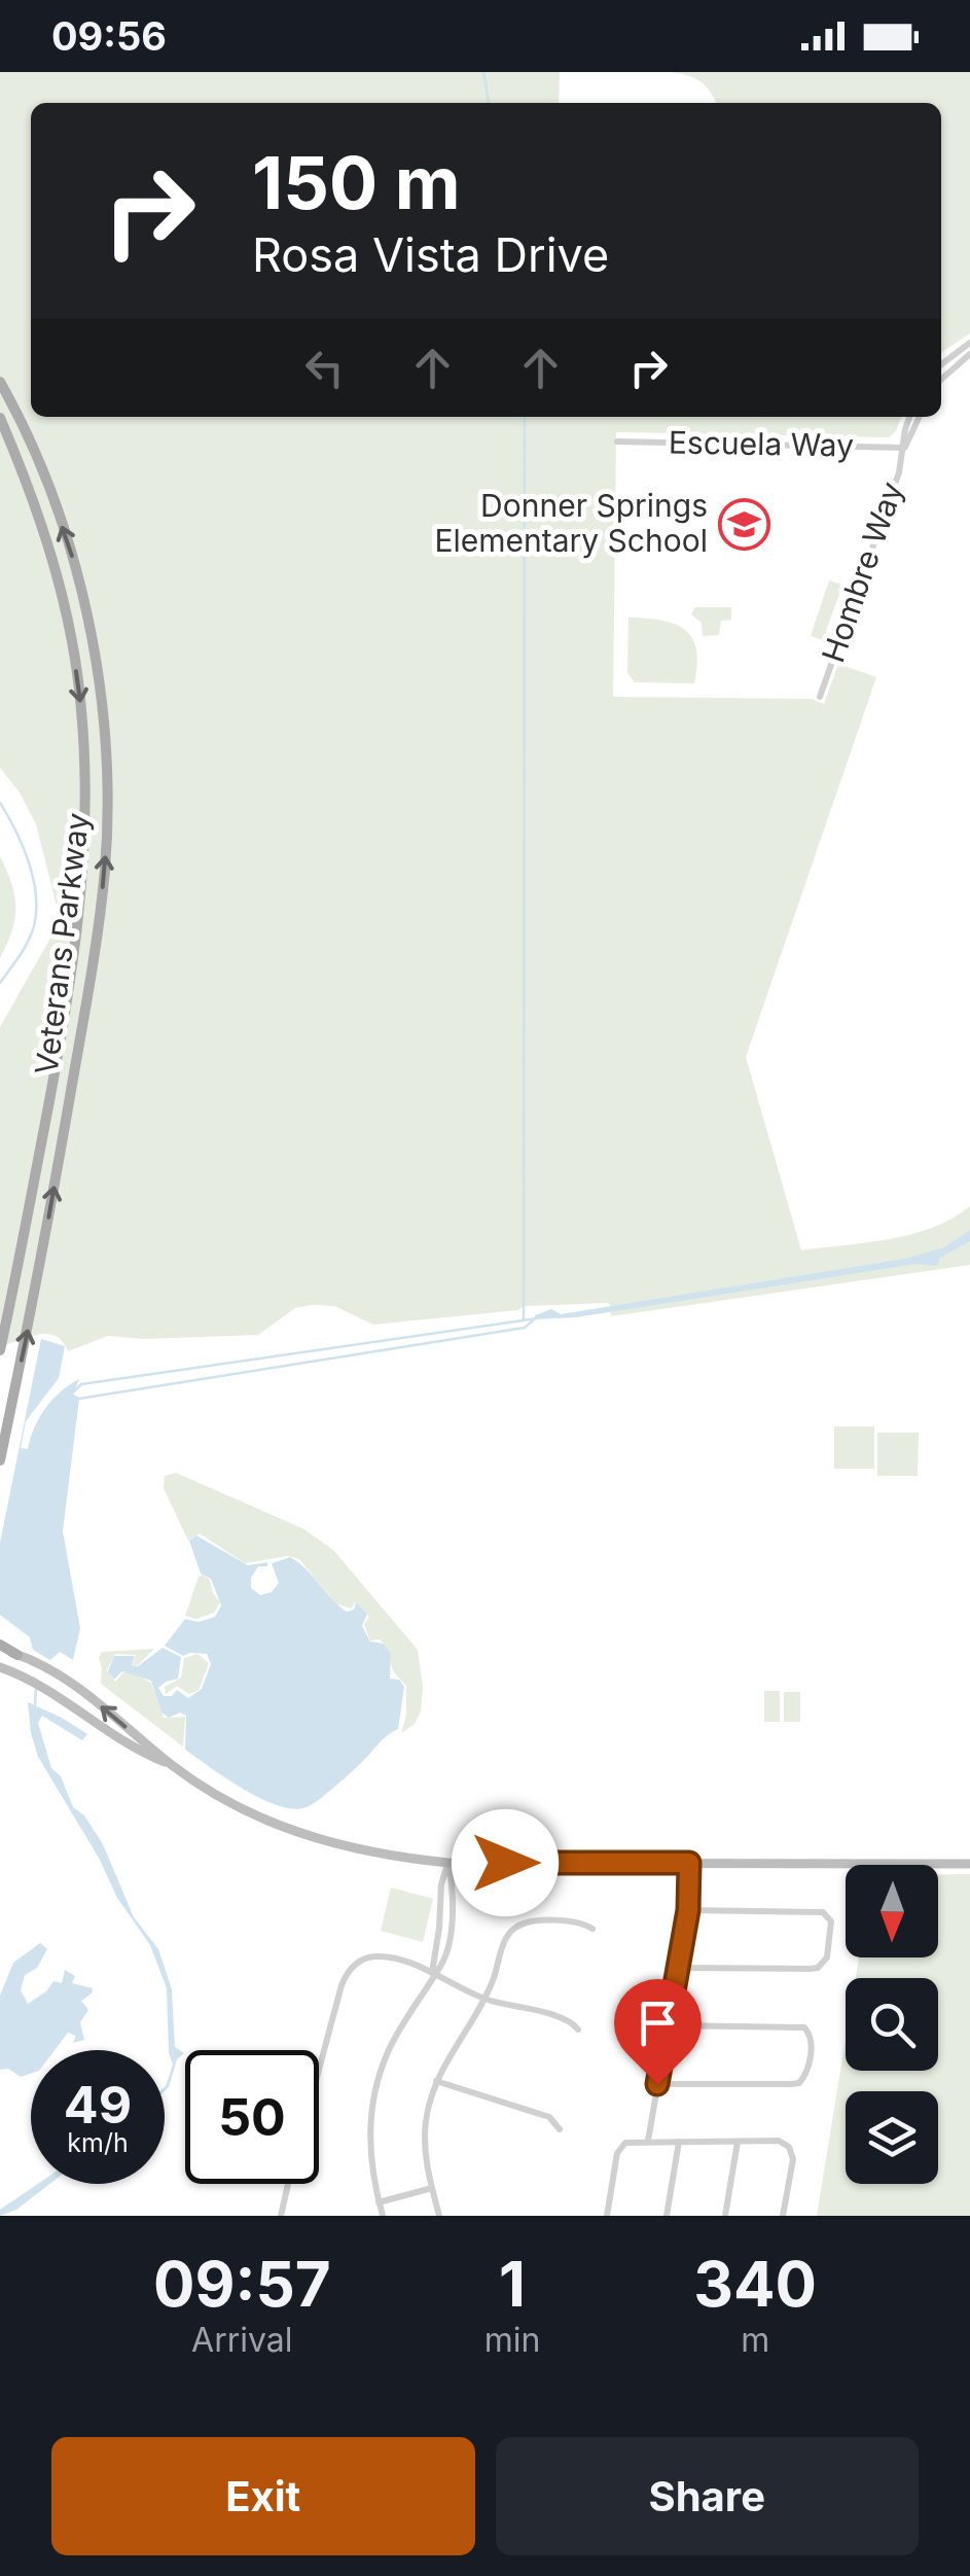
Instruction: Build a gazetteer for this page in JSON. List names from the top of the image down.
{
  "streets": {
    "main road": ["Veterans Parkway"],
    "street": ["Escuela Way", "Hombre Way"]
  },
  "crossings": [
    ["Escuela Way", "Hombre Way"]
  ],
  "places": {
    "school or university": ["Donner Springs Elementary School"]
  },
  "north": "bottom",
  "page": {
    "status": "09:56",
    "turn": ["150 m", "Rosa Vista Drive"],
    "speed": "49 km/h",
    "limit": "50",
    "eta": [
      "09:57",
      "Arrival",
      "1",
      "min",
      "340",
      "m"
    ],
    "buttons": ["Exit", "Share"]
  }
}
